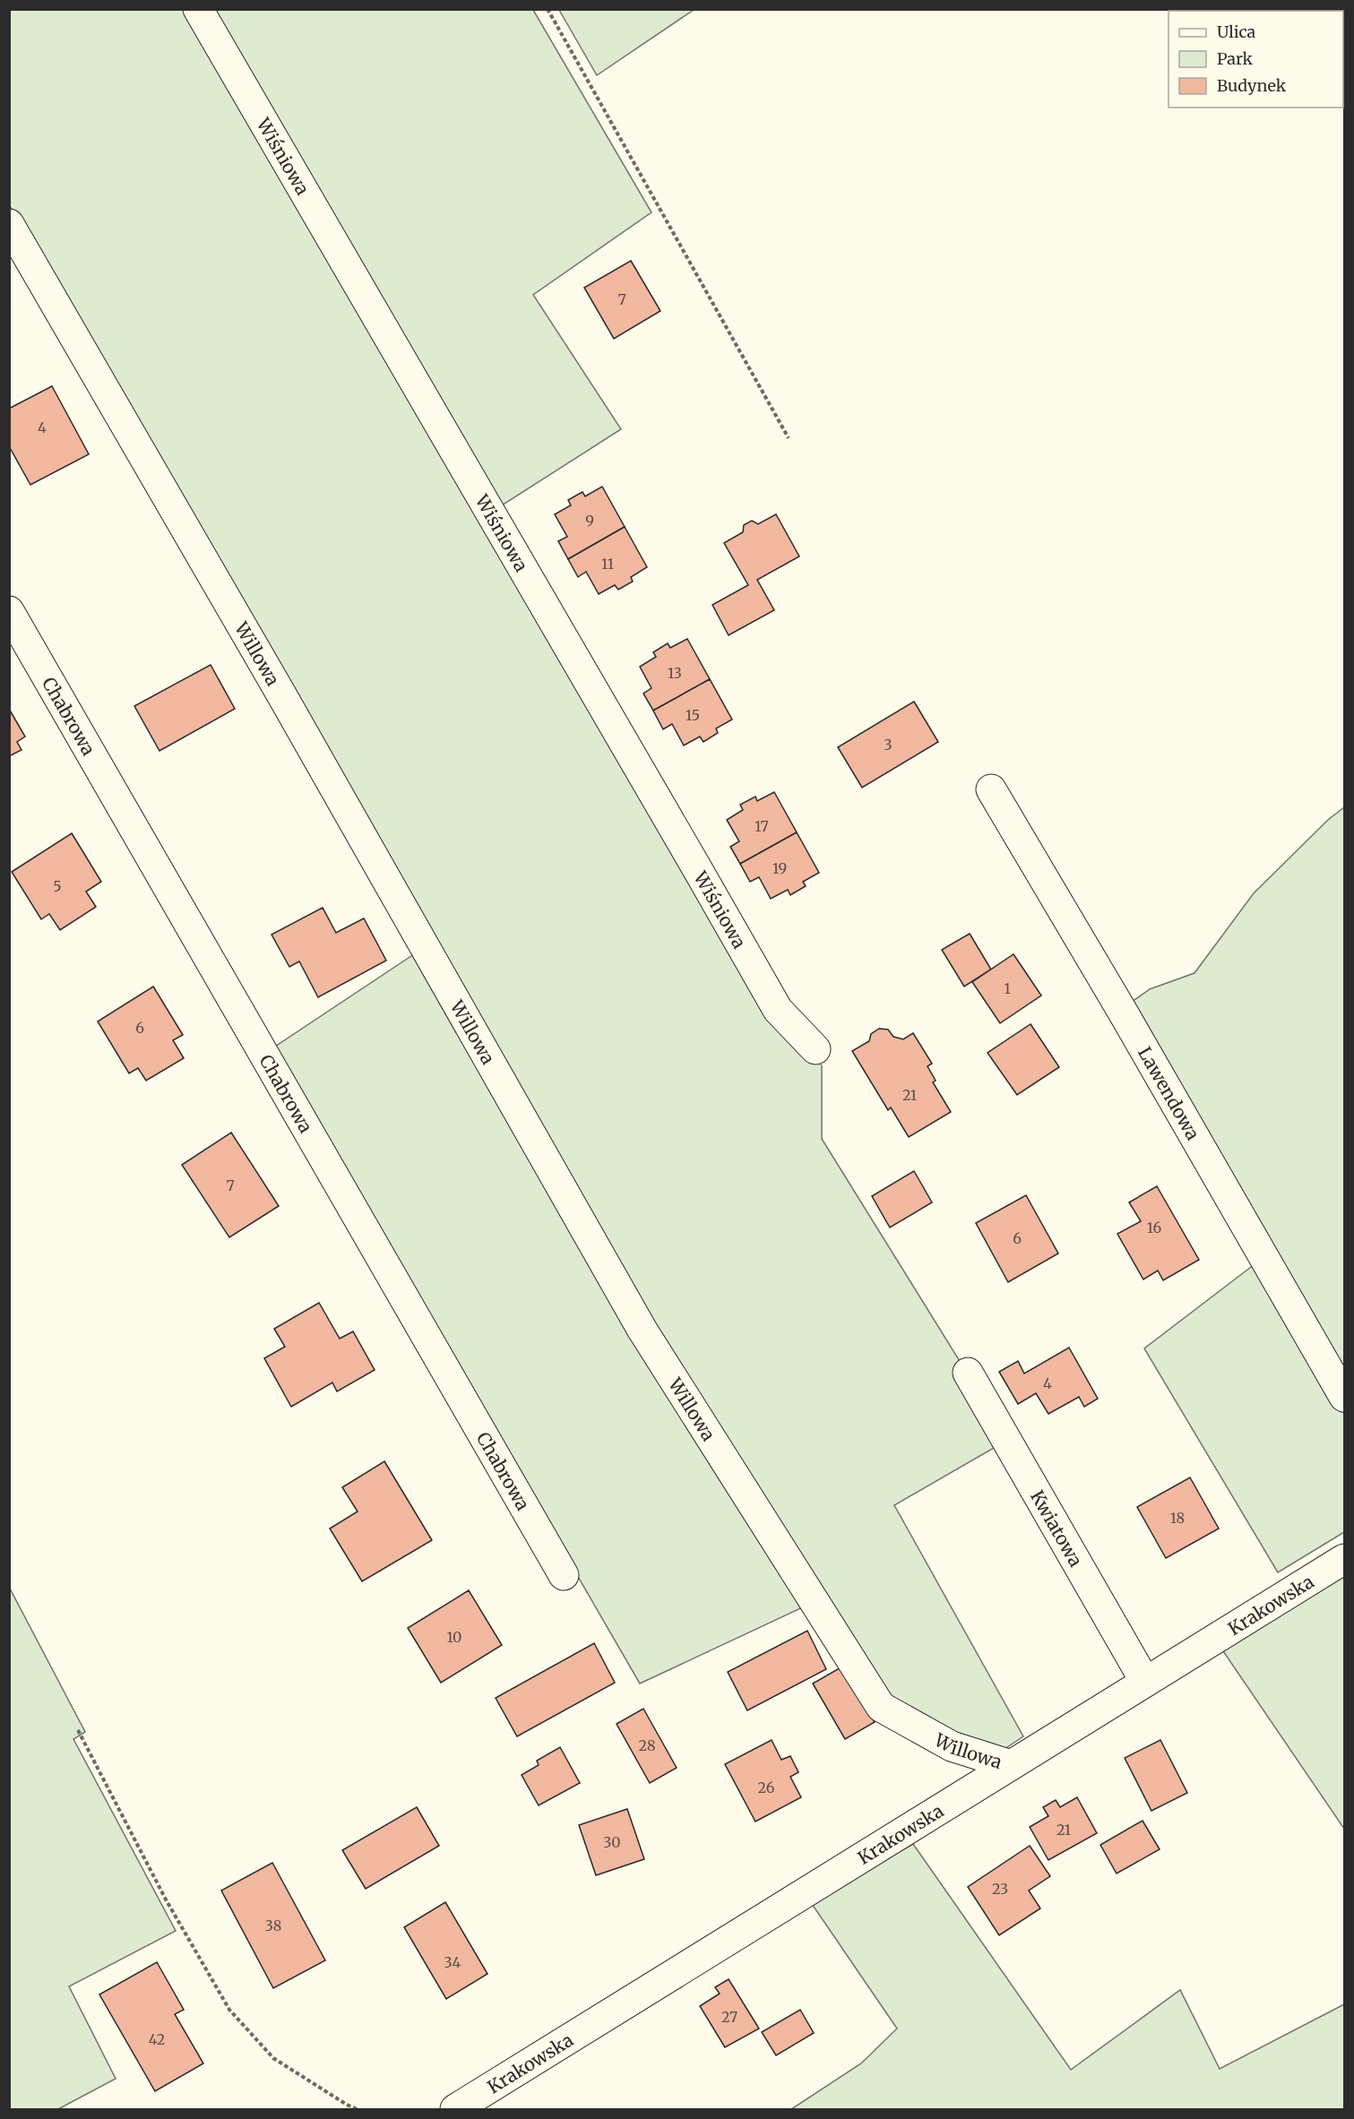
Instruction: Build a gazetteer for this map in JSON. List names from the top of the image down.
{
  "streets": {
    "street": [
      "Wiśniowa",
      "Willowa",
      "Chabrowa",
      "Lawendowa",
      "Kwiatowa",
      "Krakowska"
    ]
  },
  "crossings": [
    ["Willowa", "Krakowska"],
    ["Kwiatowa", "Krakowska"]
  ],
  "house_numbers": [
    "7",
    "4",
    "9",
    "11",
    "13",
    "15",
    "3",
    "17",
    "19",
    "5",
    "1",
    "6",
    "21",
    "7",
    "16",
    "6",
    "4",
    "18",
    "10",
    "28",
    "26",
    "21",
    "30",
    "23",
    "38",
    "34",
    "27",
    "42"
  ],
  "legend": ["Ulica", "Park", "Budynek"]
}
